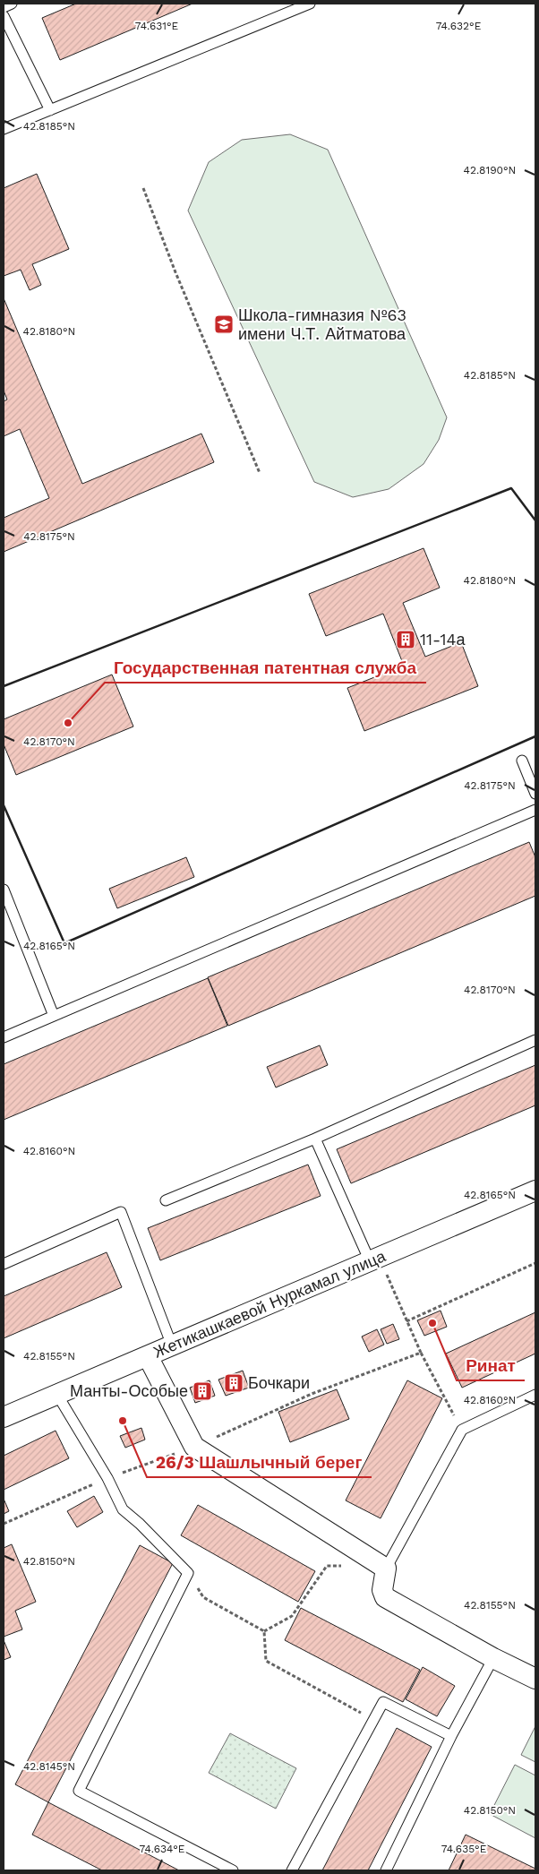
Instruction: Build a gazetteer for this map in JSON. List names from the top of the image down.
{
  "streets": {
    "street": ["Жетикашкаевой Нуркамал улица"]
  },
  "places": {
    "school or university": ["Школа-гимназия №63 имени Ч.Т. Айтматова"],
    "building": ["11-14а", "Бочкари", "Манты-Особые"],
    "other": ["Государственная патентная служба", "Ринат", "26/3 Шашлычный берег"]
  },
  "coordinates": [
    "74.631°E",
    "74.632°E",
    "42.8185°N",
    "42.8190°N",
    "42.8180°N",
    "42.8175°N",
    "42.8170°N",
    "42.8165°N",
    "42.8160°N",
    "42.8155°N",
    "42.8150°N",
    "42.8145°N",
    "74.634°E",
    "74.635°E"
  ]
}
